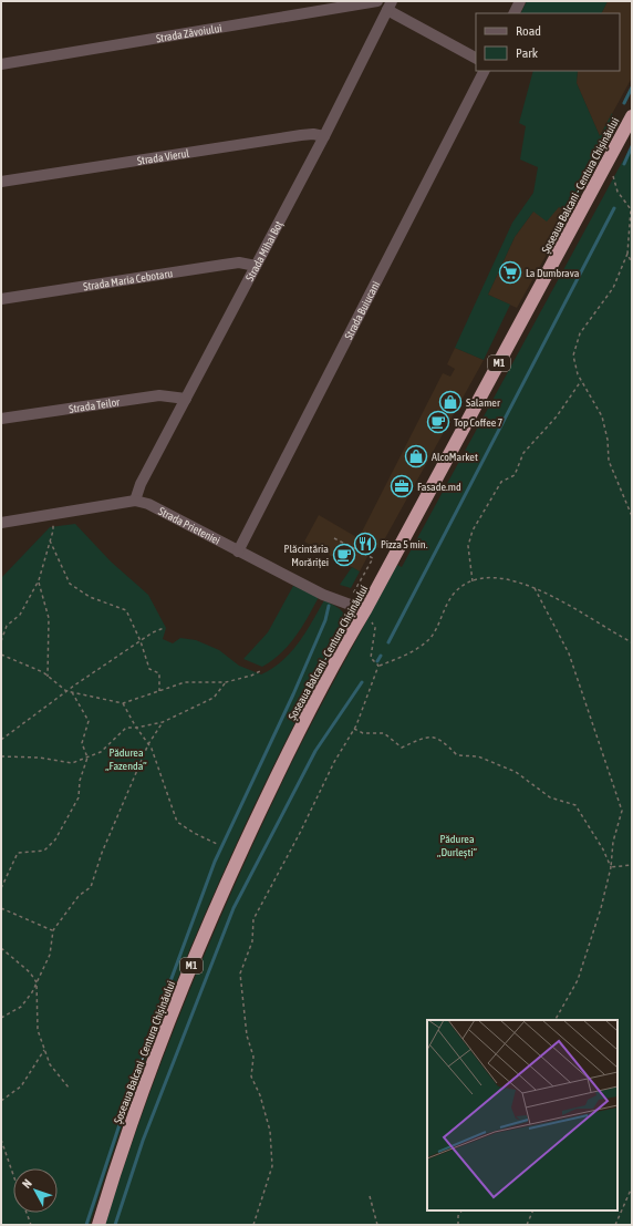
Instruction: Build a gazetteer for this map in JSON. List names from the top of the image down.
{
  "streets": {
    "highway": ["Șoseaua Balcani - Centura Chișinăului", "M1"],
    "street": [
      "Strada Zăvoiului",
      "Strada Vierul",
      "Strada Mihai Boț",
      "Strada Maria Cebotaru",
      "Strada Buiucani",
      "Strada Teilor",
      "Strada Prieteniei"
    ]
  },
  "crossings": [
    ["Strada Vierul", "Strada Mihai Boț"],
    ["Șoseaua Balcani - Centura Chișinăului", "Strada Prieteniei"],
    ["Strada Mihai Boț", "Strada Maria Cebotaru"],
    ["Strada Mihai Boț", "Strada Teilor"],
    ["Strada Mihai Boț", "Strada Prieteniei"],
    ["Strada Buiucani", "Strada Prieteniei"]
  ],
  "parks": ["Pădurea „Fazenda”", "Pădurea „Durlești”"],
  "places": {
    "supermarket": ["La Dumbrava"],
    "shop": ["Salamer", "AlcoMarket"],
    "cafe": ["Top Coffee 7", "Plăcintăria Morăriței"],
    "office": ["Fasade.md"],
    "restaurant": ["Pizza 5 min."]
  },
  "legend": ["Road", "Park"],
  "north": "top left"
}
